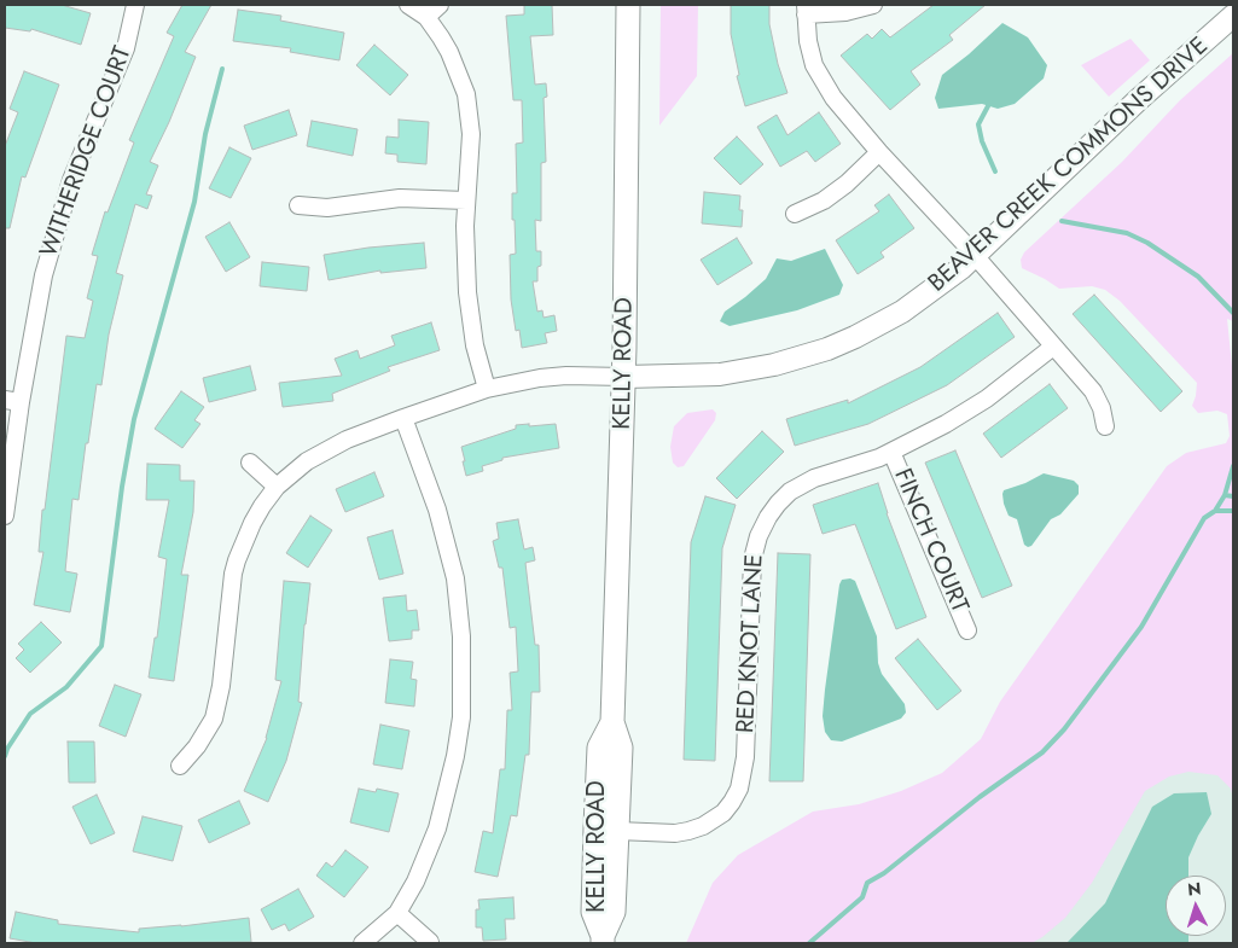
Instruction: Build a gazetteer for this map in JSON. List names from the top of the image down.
{
  "streets": {
    "main road": ["KELLY ROAD"],
    "street": [
      "WITHERIDGE COURT",
      "BEAVER CREEK COMMONS DRIVE",
      "FINCH COURT",
      "RED KNOT LANE"
    ]
  },
  "crossings": [
    ["BEAVER CREEK COMMONS DRIVE", "KELLY ROAD"],
    ["KELLY ROAD", "RED KNOT LANE"],
    ["FINCH COURT", "RED KNOT LANE"]
  ],
  "north": "top"
}
